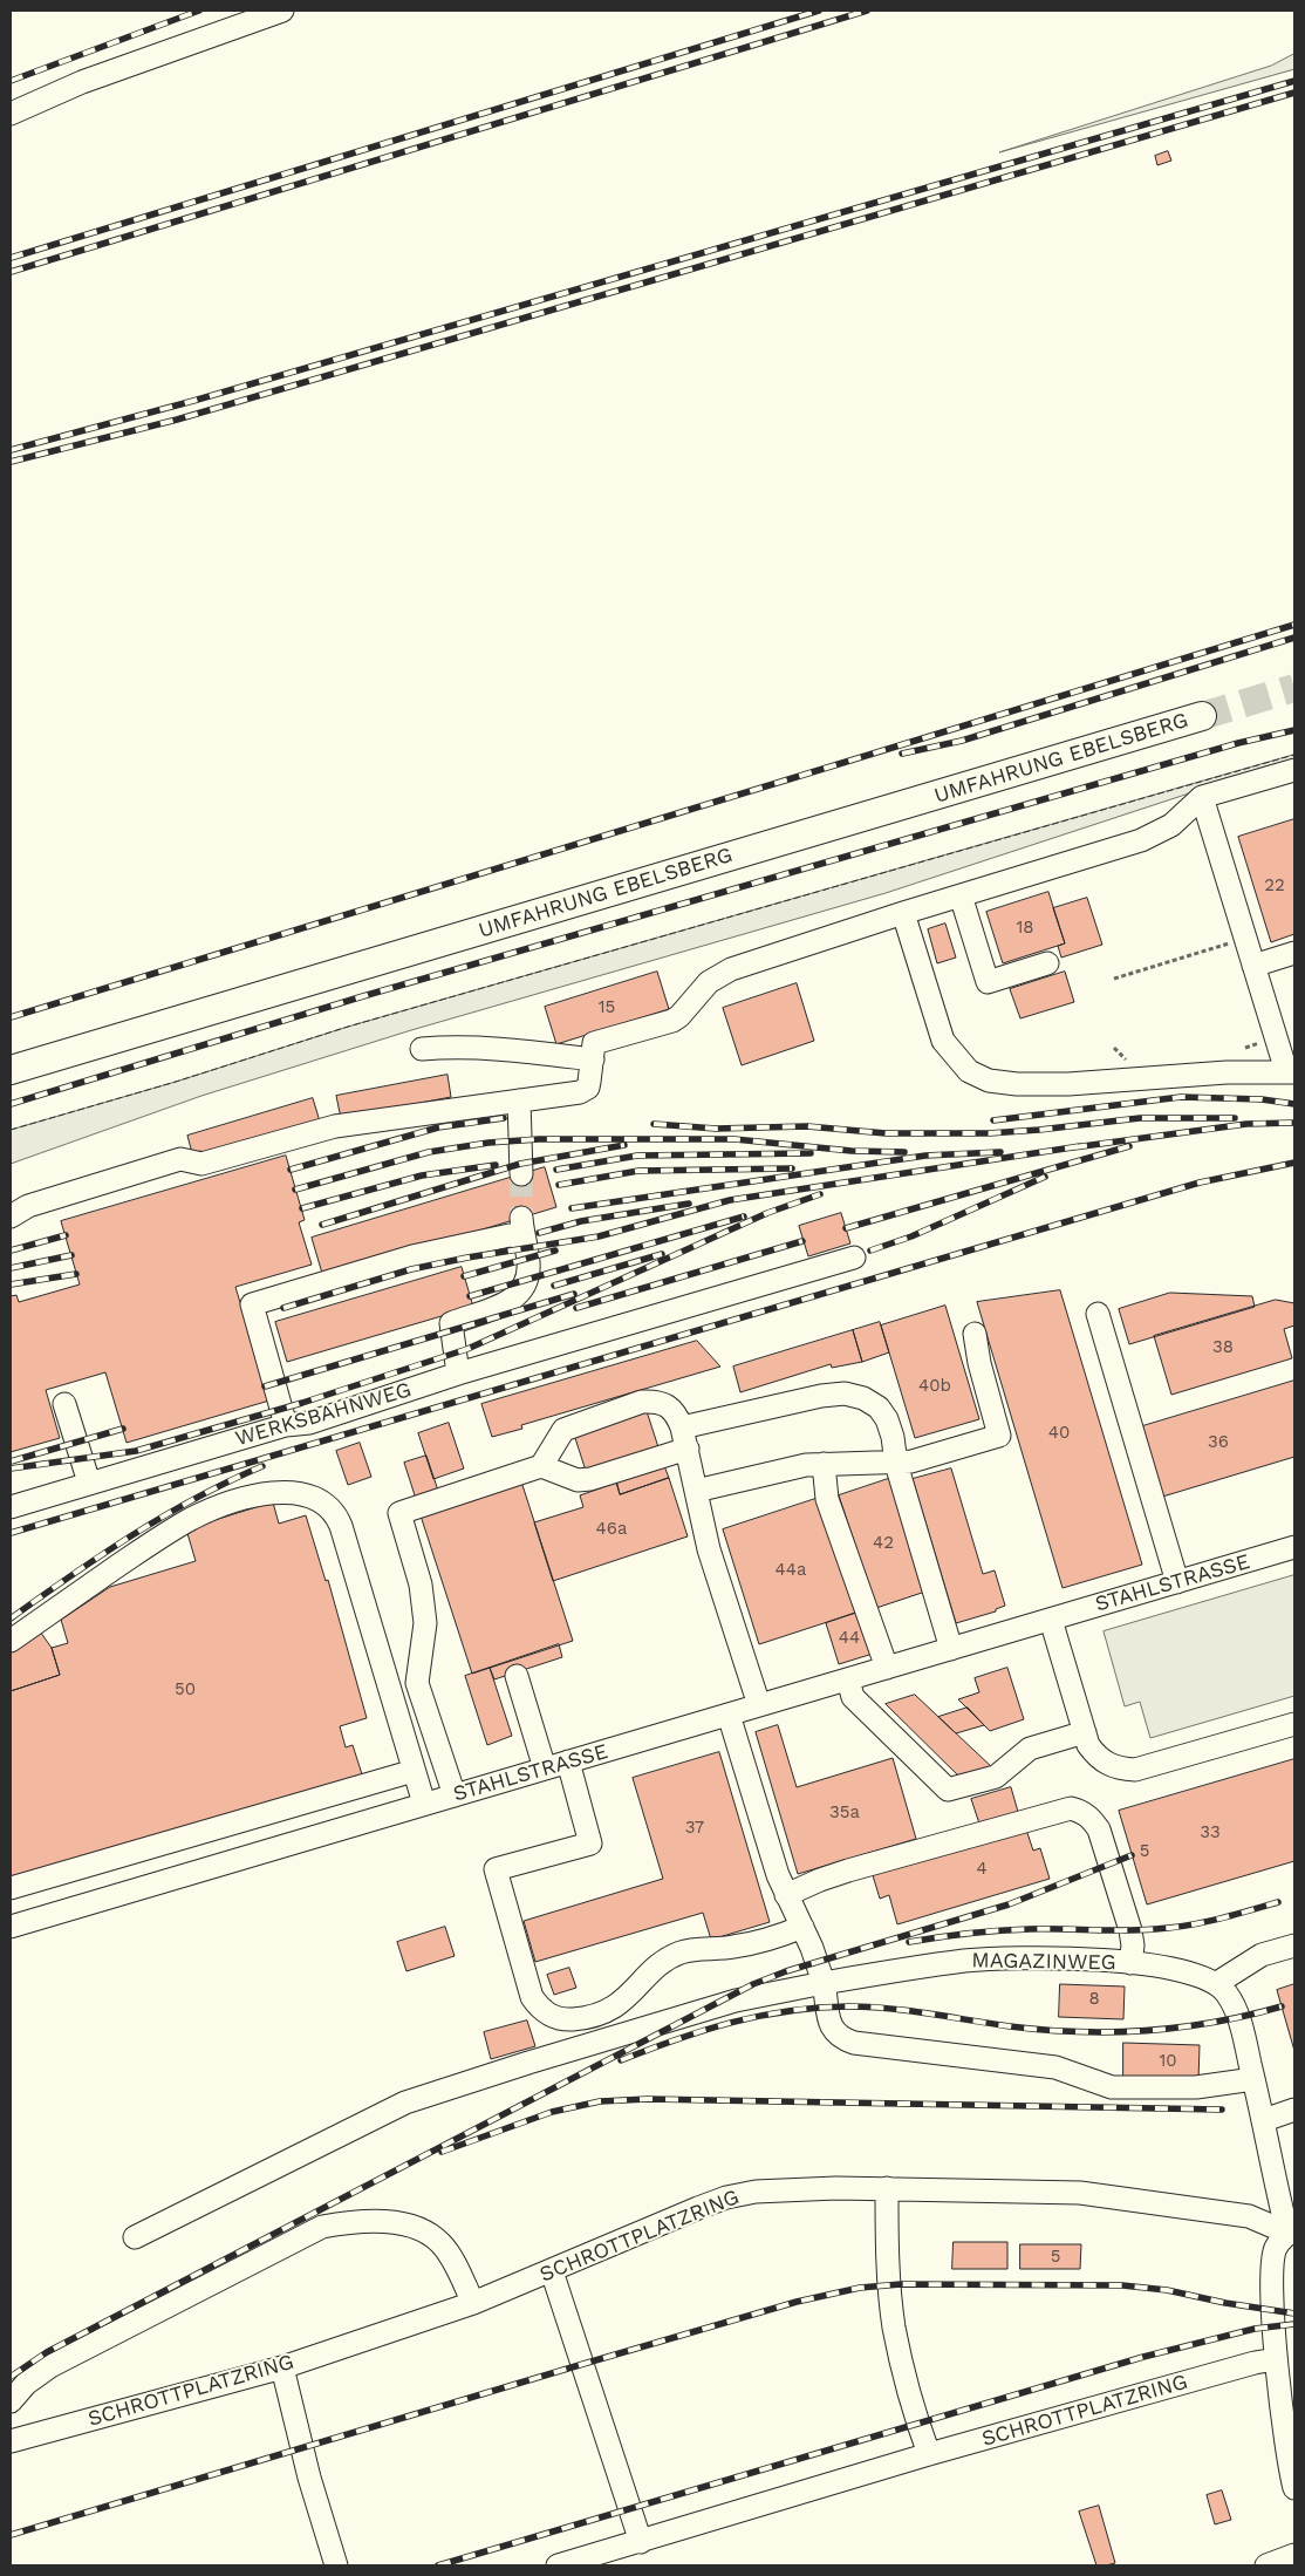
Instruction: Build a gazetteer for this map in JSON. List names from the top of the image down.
{
  "streets": {
    "main road": ["UMFAHRUNG EBELSBERG"],
    "street": [
      "WERKSBAHNWEG",
      "STAHLSTRASSE",
      "MAGAZINWEG",
      "SCHROTTPLATZRING"
    ]
  },
  "house_numbers": [
    "22",
    "18",
    "15",
    "38",
    "40b",
    "40",
    "36",
    "46a",
    "42",
    "44a",
    "44",
    "50",
    "35a",
    "37",
    "33",
    "5",
    "4",
    "8",
    "10",
    "5"
  ]
}
